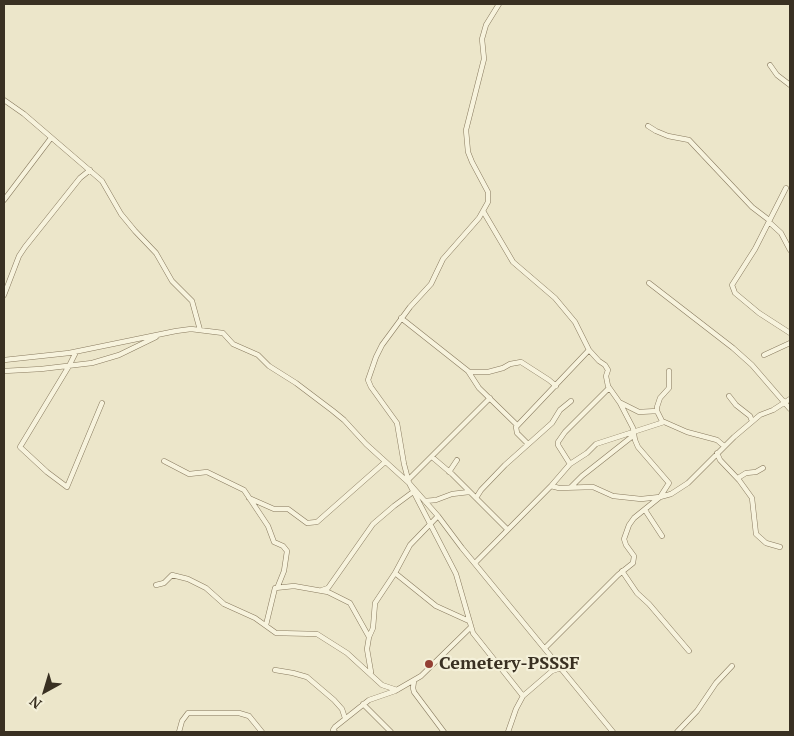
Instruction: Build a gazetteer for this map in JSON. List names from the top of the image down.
{
  "places": ["Cemetery-PSSSF"],
  "north": "bottom left"
}
